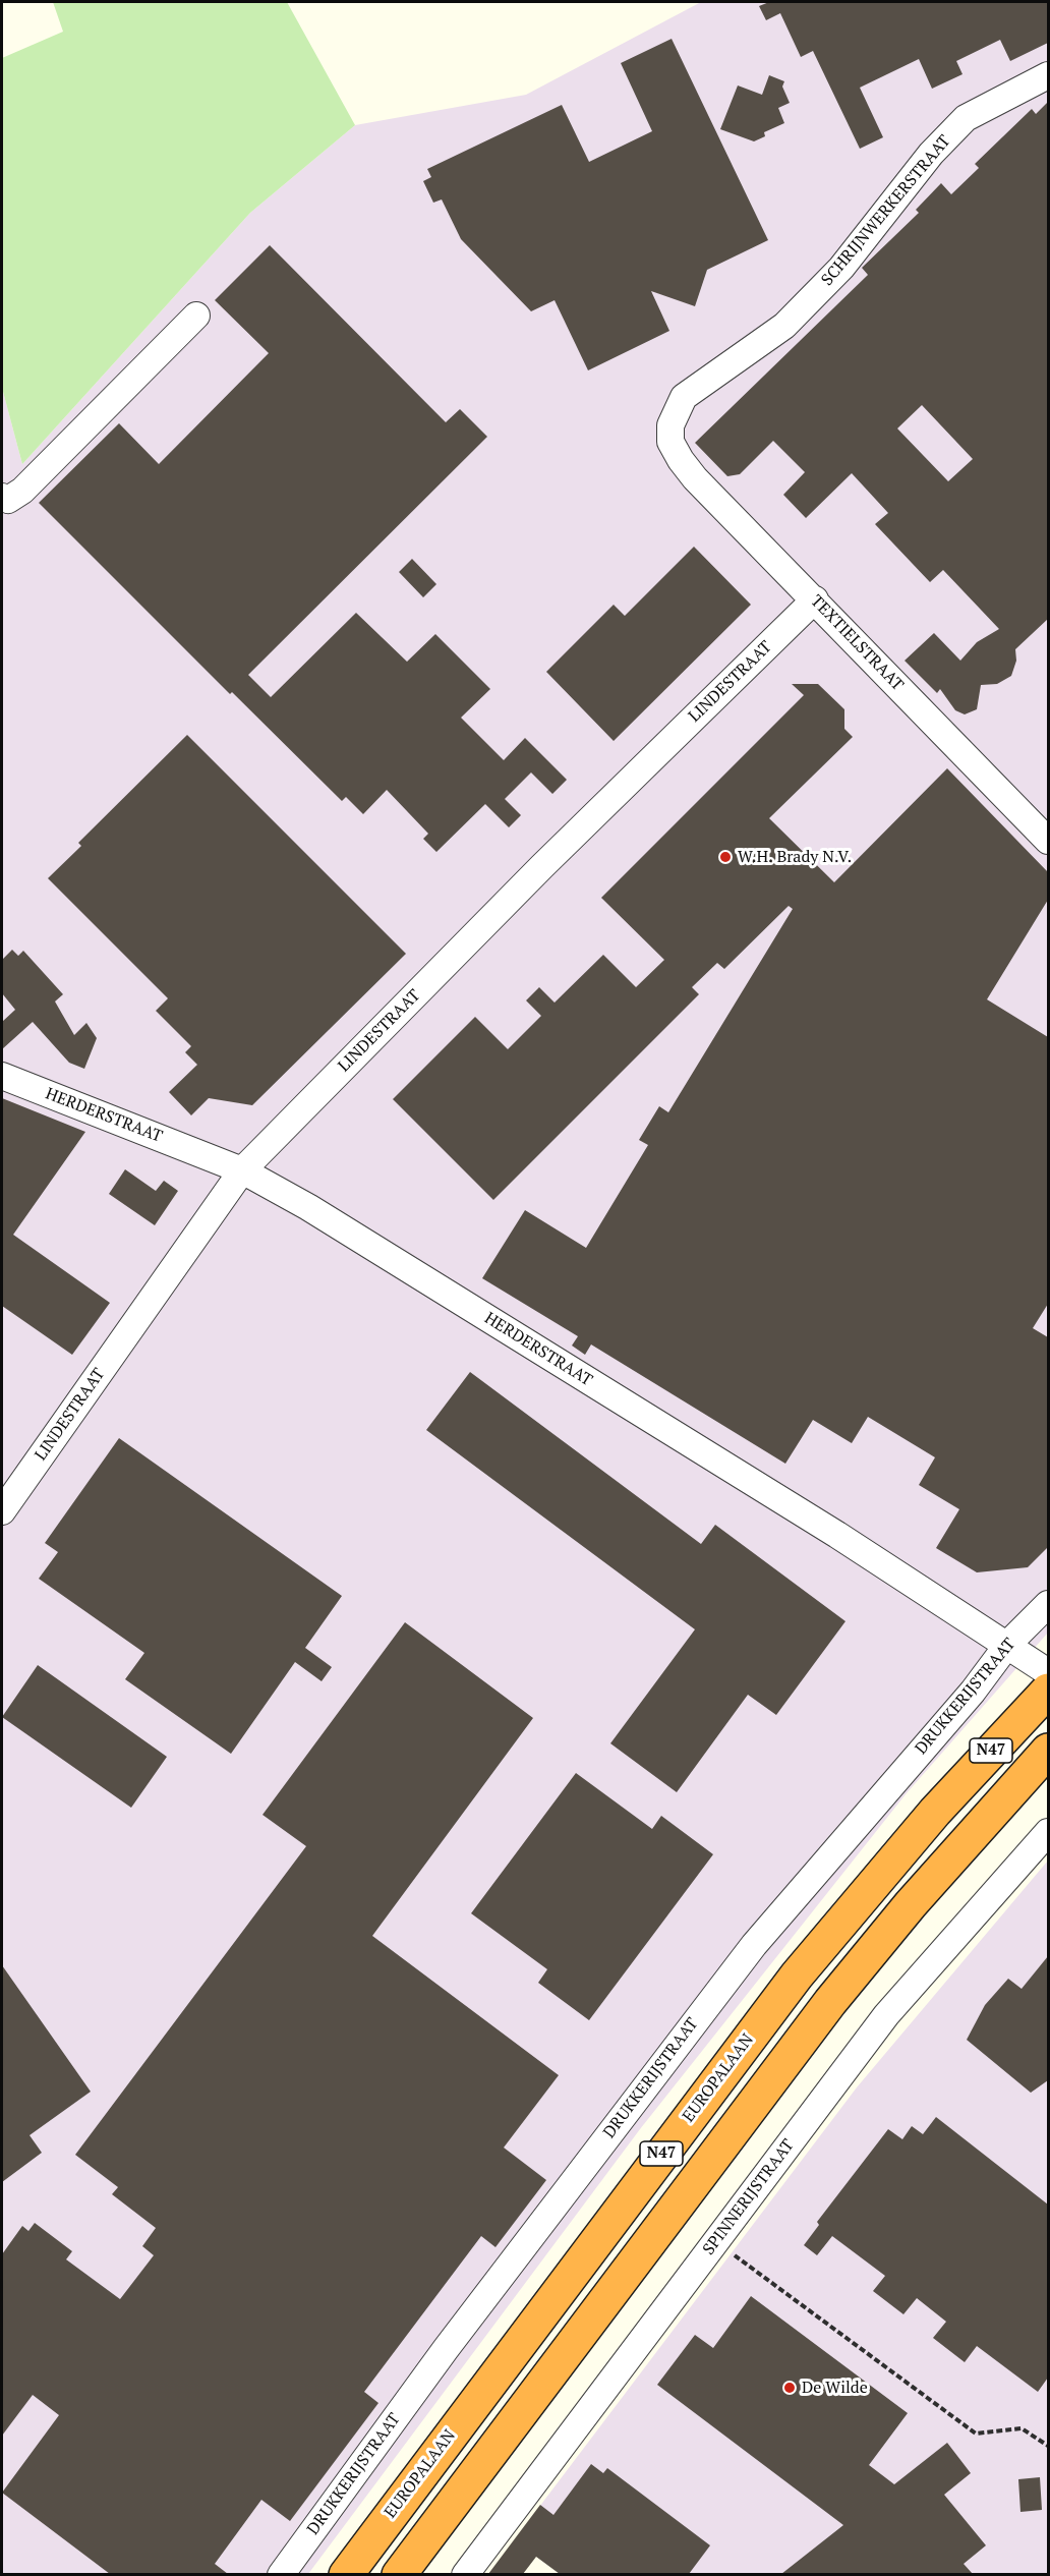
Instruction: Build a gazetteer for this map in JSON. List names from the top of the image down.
{
  "streets": {
    "highway": ["N47", "EUROPALAAN"],
    "street": [
      "SCHRIJNWERKERSTRAAT",
      "TEXTIELSTRAAT",
      "LINDESTRAAT",
      "HERDERSTRAAT",
      "DRUKKERIJSTRAAT",
      "SPINNERIJSTRAAT"
    ]
  },
  "crossings": [
    ["SCHRIJNWERKERSTRAAT", "TEXTIELSTRAAT"],
    ["TEXTIELSTRAAT", "LINDESTRAAT"],
    ["LINDESTRAAT", "HERDERSTRAAT"],
    ["HERDERSTRAAT", "DRUKKERIJSTRAAT"]
  ],
  "places": ["W.H. Brady N.V.", "De Wilde"]
}
